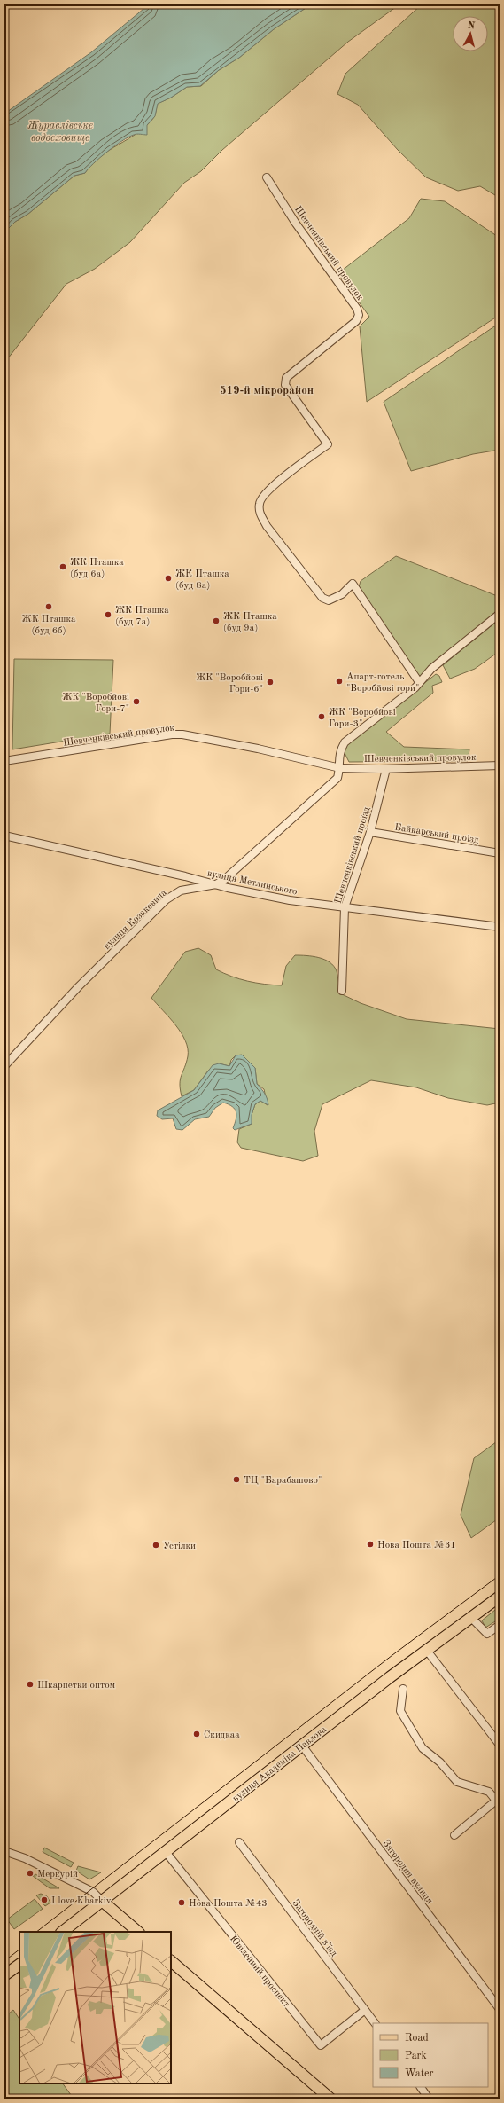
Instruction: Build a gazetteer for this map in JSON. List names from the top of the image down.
{
  "streets": {
    "main road": ["вулиця Академіка Павлова"],
    "street": [
      "Шевченківський провулок",
      "Байкарський проїзд",
      "Шевченківський проїзд",
      "вулиця Метлинського",
      "вулиця Козакевича",
      "Загородня вулиця",
      "Загородній вʼїзд",
      "Ювілейний проспект"
    ]
  },
  "crossings": [
    ["Шевченківський провулок", "Шевченківський проїзд"],
    ["Шевченківський провулок", "вулиця Козакевича"],
    ["Байкарський проїзд", "Шевченківський проїзд"],
    ["Шевченківський проїзд", "вулиця Метлинського"],
    ["вулиця Метлинського", "вулиця Козакевича"],
    ["вулиця Академіка Павлова", "Загородня вулиця"],
    ["вулиця Академіка Павлова", "Ювілейний проспект"],
    ["Загородній вʼїзд", "Ювілейний проспект"]
  ],
  "districts": ["519-й мікрорайон"],
  "water": ["Журавлівське водосховище"],
  "places": [
    "ЖК Пташка (буд 6а)",
    "ЖК Пташка (буд 8а)",
    "ЖК Пташка (буд 6б)",
    "ЖК Пташка (буд 7а)",
    "ЖК Пташка (буд 9а)",
    "Апарт-готель \"Воробйові гори\"",
    "ЖК \"Воробйові Гори-6\"",
    "ЖК \"Воробйові Гори-7\"",
    "ЖК \"Воробйові Гори-3\"",
    "ТЦ \"Барабашово\"",
    "Нова Пошта №31",
    "Устілки",
    "Шкарпетки оптом",
    "Скидкаа",
    "Меркурій",
    "I love Kharkiv",
    "Нова Пошта №43"
  ],
  "legend": ["Road", "Park", "Water"],
  "north": "top"
}
